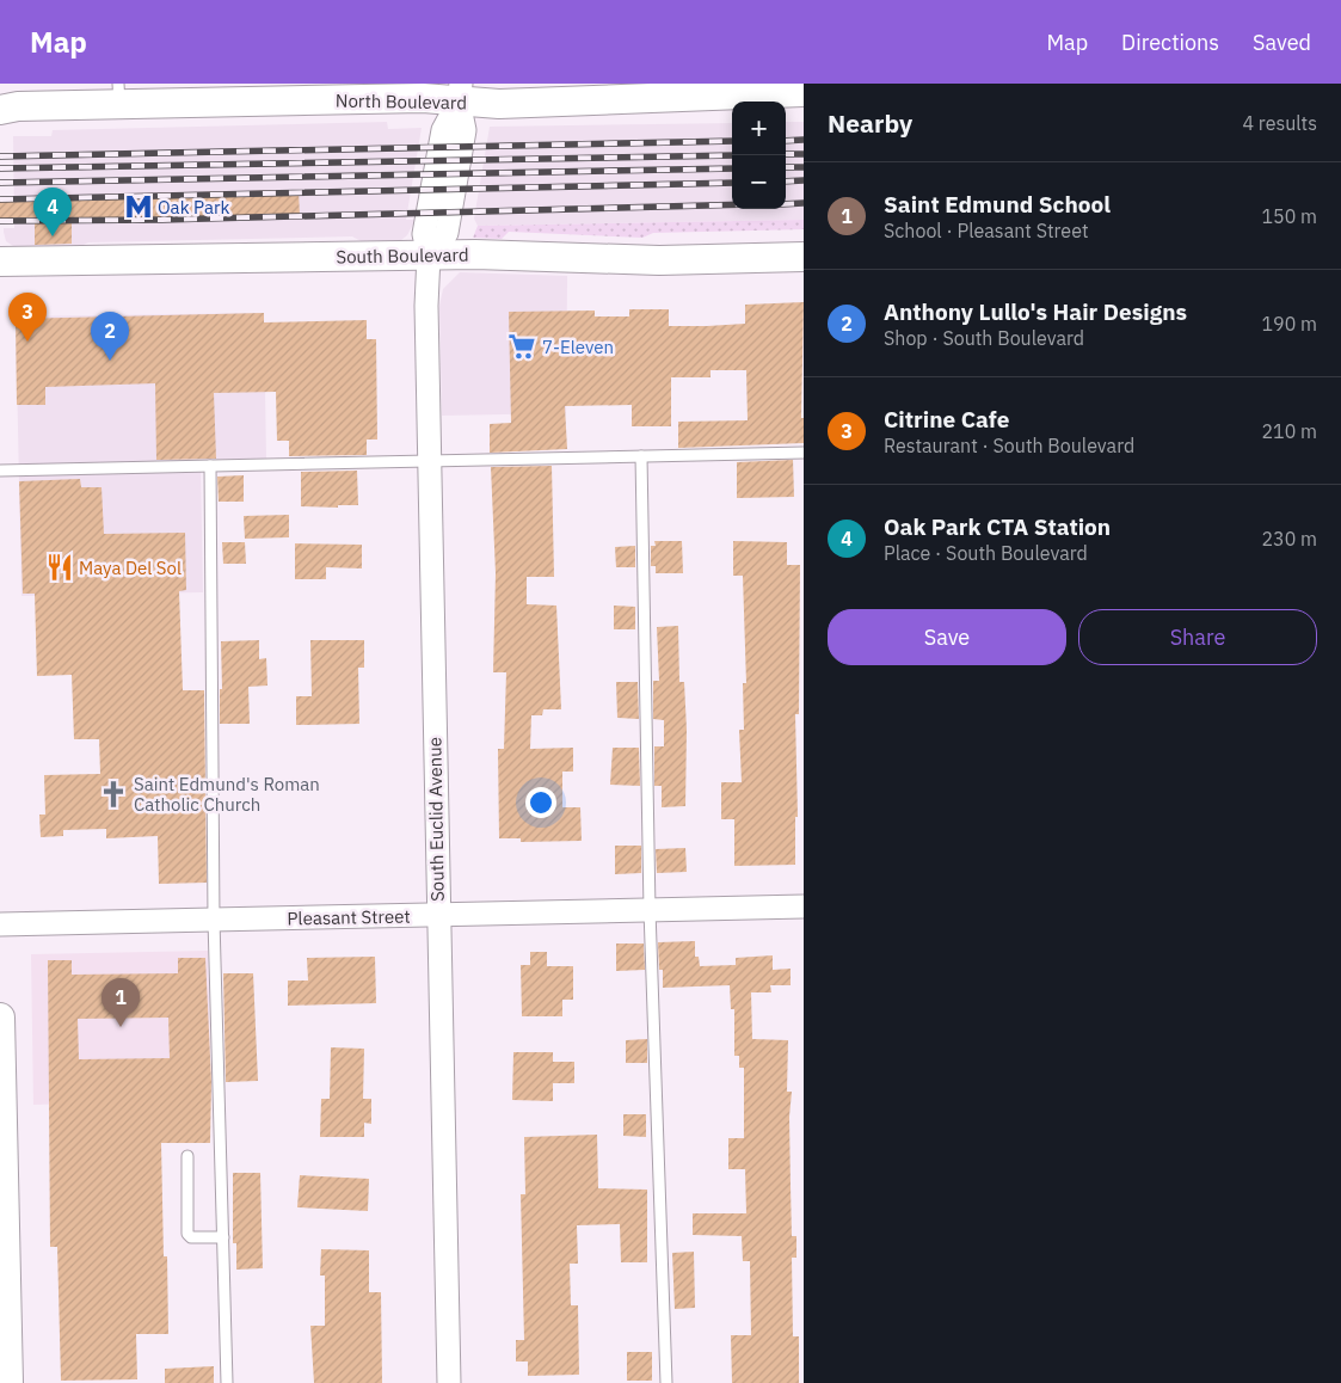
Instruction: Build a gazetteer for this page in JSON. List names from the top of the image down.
{
  "streets": {
    "street": [
      "North Boulevard",
      "South Boulevard",
      "South Euclid Avenue",
      "Pleasant Street"
    ]
  },
  "crossings": [
    ["South Boulevard", "South Euclid Avenue"],
    ["South Euclid Avenue", "Pleasant Street"]
  ],
  "places": {
    "metro station": ["Oak Park"],
    "supermarket": ["7-Eleven"],
    "restaurant": ["Maya Del Sol"],
    "church": ["Saint Edmund's Roman Catholic Church"]
  },
  "page": {
    "header": "Map",
    "nav": ["Map", "Directions", "Saved"],
    "heading": ["Nearby", "4 results"],
    "map_buttons": ["+", "−"],
    "list": [
      {
        "mark": "1",
        "name": "Saint Edmund School",
        "note": "School · Pleasant Street",
        "value": "150 m"
      },
      {
        "mark": "2",
        "name": "Anthony Lullo's Hair Designs",
        "note": "Shop · South Boulevard",
        "value": "190 m"
      },
      {
        "mark": "3",
        "name": "Citrine Cafe",
        "note": "Restaurant · South Boulevard",
        "value": "210 m"
      },
      {
        "mark": "4",
        "name": "Oak Park CTA Station",
        "note": "Place · South Boulevard",
        "value": "230 m"
      }
    ],
    "pins": [
      "4",
      "3",
      "2",
      "1"
    ],
    "buttons": ["Save", "Share"]
  }
}
